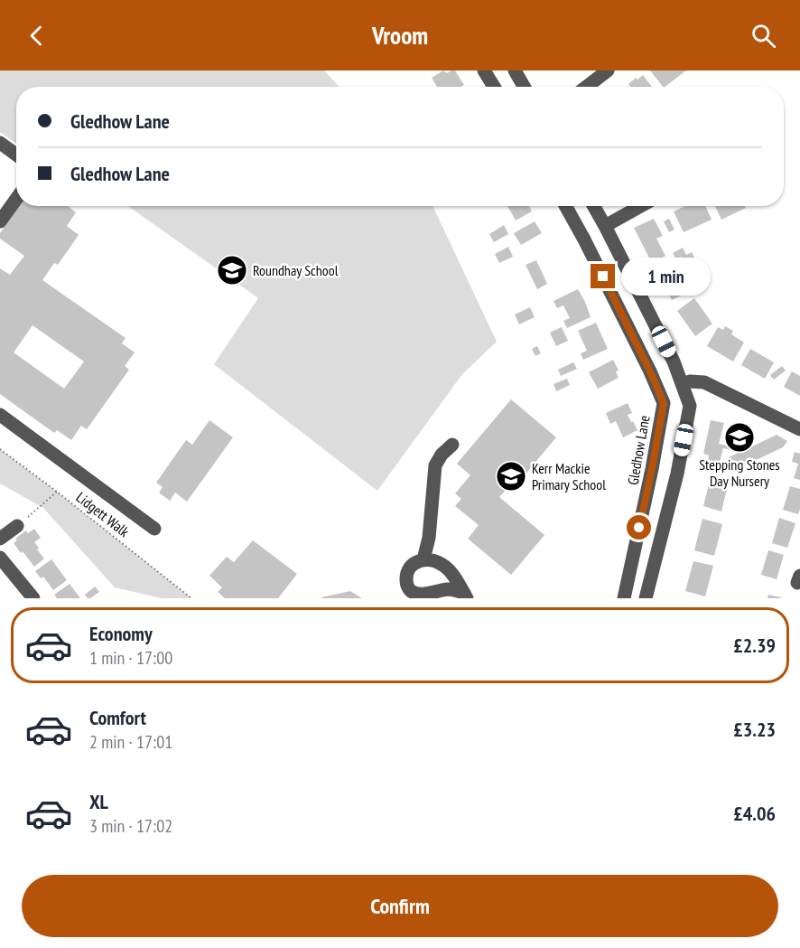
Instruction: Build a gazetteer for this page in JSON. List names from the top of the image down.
{
  "streets": {
    "street": ["Gledhow Lane"],
    "path": ["Lidgett Walk"]
  },
  "places": {
    "school or university": ["Roundhay School", "Stepping Stones Day Nursery", "Kerr Mackie Primary School"]
  },
  "page": {
    "header": "Vroom",
    "banner": ["Gledhow Lane", "Gledhow Lane"],
    "bubble": "1 min",
    "list": [
      {
        "name": "Economy",
        "note": "1 min · 17:00",
        "value": "£2.39"
      },
      {
        "name": "Comfort",
        "note": "2 min · 17:01",
        "value": "£3.23"
      },
      {
        "name": "XL",
        "note": "3 min · 17:02",
        "value": "£4.06"
      }
    ],
    "buttons": "Confirm"
  }
}
